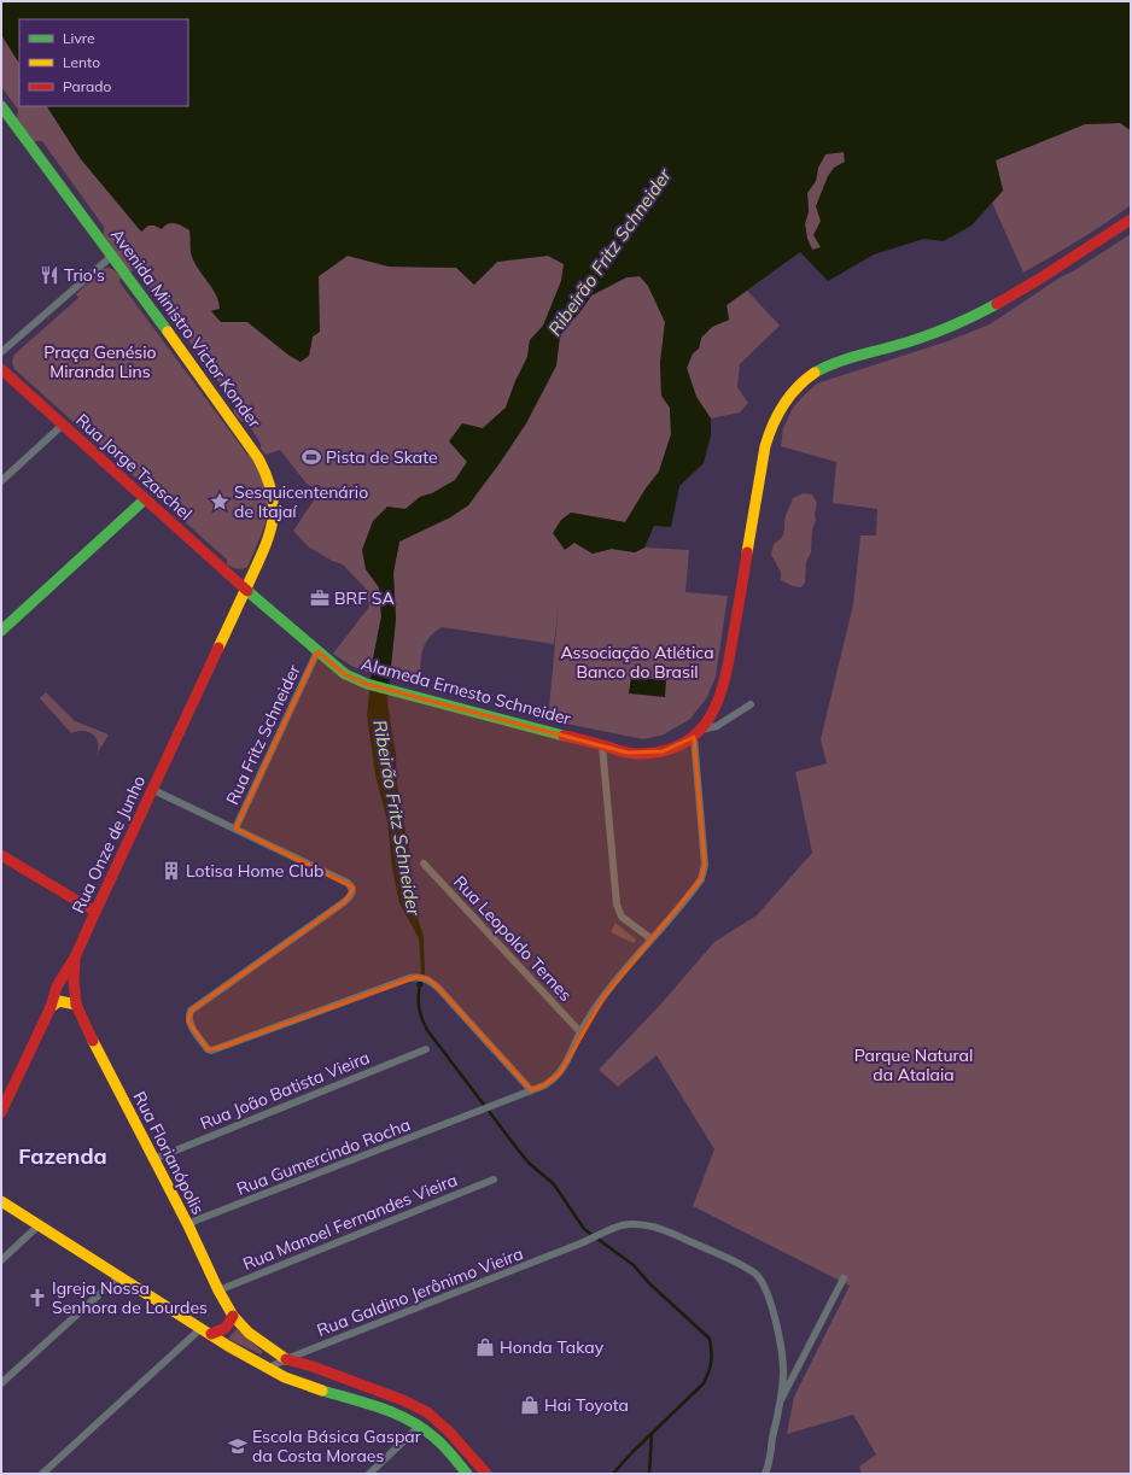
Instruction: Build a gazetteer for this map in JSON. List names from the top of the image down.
{
  "streets": {
    "main road": [
      "Avenida Ministro Victor Konder",
      "Rua Jorge Tzaschel",
      "Alameda Ernesto Schneider",
      "Rua Onze de Junho",
      "Rua Florianópolis"
    ],
    "street": [
      "Rua Fritz Schneider",
      "Rua Leopoldo Ternes",
      "Rua João Batista Vieira",
      "Rua Gumercindo Rocha",
      "Rua Manoel Fernandes Vieira",
      "Rua Galdino Jerônimo Vieira"
    ]
  },
  "crossings": [
    ["Avenida Ministro Victor Konder", "Rua Jorge Tzaschel"],
    ["Avenida Ministro Victor Konder", "Alameda Ernesto Schneider"],
    ["Avenida Ministro Victor Konder", "Rua Onze de Junho"],
    ["Rua Jorge Tzaschel", "Alameda Ernesto Schneider"],
    ["Rua Jorge Tzaschel", "Rua Onze de Junho"],
    ["Alameda Ernesto Schneider", "Rua Fritz Schneider"],
    ["Alameda Ernesto Schneider", "Rua Onze de Junho"],
    ["Alameda Ernesto Schneider", "Rua Gumercindo Rocha"],
    ["Rua Onze de Junho", "Rua Florianópolis"],
    ["Rua Leopoldo Ternes", "Rua Gumercindo Rocha"],
    ["Rua João Batista Vieira", "Rua Florianópolis"],
    ["Rua Florianópolis", "Rua Gumercindo Rocha"],
    ["Rua Florianópolis", "Rua Manoel Fernandes Vieira"],
    ["Rua Florianópolis", "Rua Galdino Jerônimo Vieira"]
  ],
  "districts": ["Fazenda"],
  "water": ["Ribeirão Fritz Schneider"],
  "parks": ["Praça Genésio Miranda Lins", "Associação Atlética Banco do Brasil", "Parque Natural da Atalaia"],
  "places": {
    "restaurant": ["Trio's"],
    "sports": ["Pista de Skate"],
    "place": ["Sesquicentenário de Itajaí"],
    "office": ["BRF SA"],
    "building": ["Lotisa Home Club"],
    "church": ["Igreja Nossa Senhora de Lourdes"],
    "shop": ["Honda Takay", "Hai Toyota"],
    "school or university": ["Escola Básica Gaspar da Costa Moraes"]
  },
  "legend": ["Livre", "Lento", "Parado"]
}
